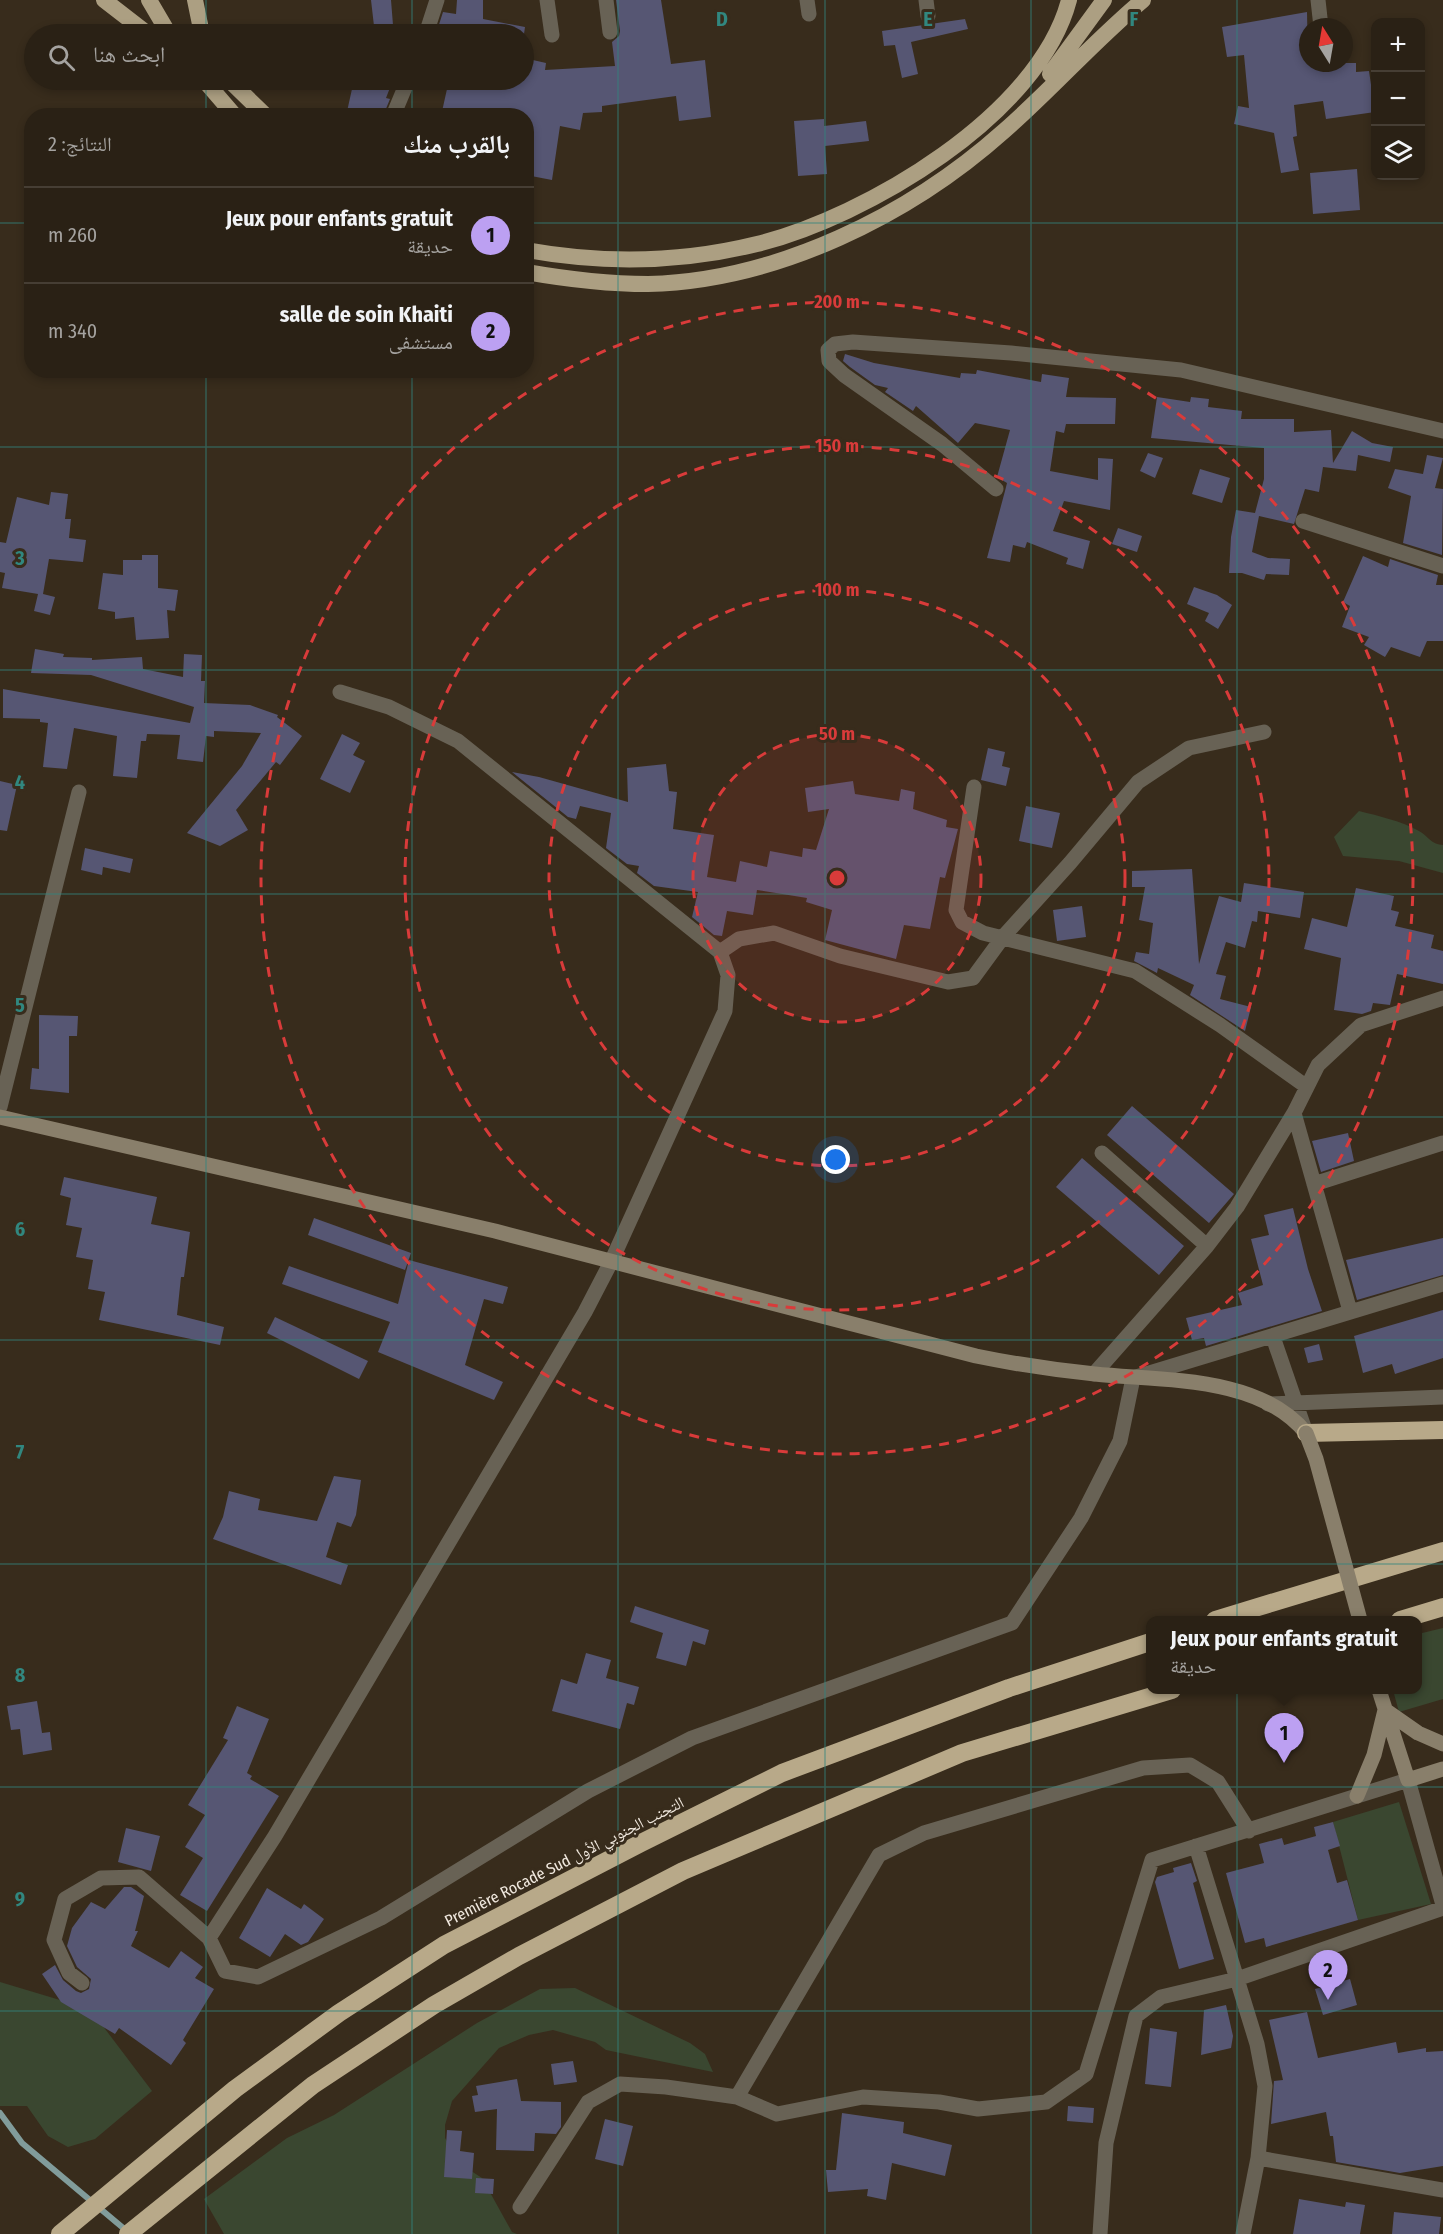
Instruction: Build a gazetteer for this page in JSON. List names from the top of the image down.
{
  "streets": {
    "highway": ["Première Rocade Sud التجنب الجنوبي الأول"]
  },
  "north": "top",
  "page": {
    "map_buttons": ["+", "−"],
    "search": "ابحث هنا",
    "heading": ["بالقرب منك", "النتائج: 2"],
    "list": [
      {
        "mark": "1",
        "name": "Jeux pour enfants gratuit",
        "note": "حديقة",
        "value": "260 m"
      },
      {
        "mark": "2",
        "name": "salle de soin Khaiti",
        "note": "مستشفى",
        "value": "340 m"
      }
    ],
    "popup": ["Jeux pour enfants gratuit", "حديقة"],
    "pins": ["1", "2"]
  },
  "grid": {
    "columns": ["D", "E", "F"],
    "rows": [
      "3",
      "4",
      "5",
      "6",
      "7",
      "8",
      "9"
    ]
  },
  "rings": [
    "200 m",
    "150 m",
    "100 m",
    "50 m"
  ]
}
